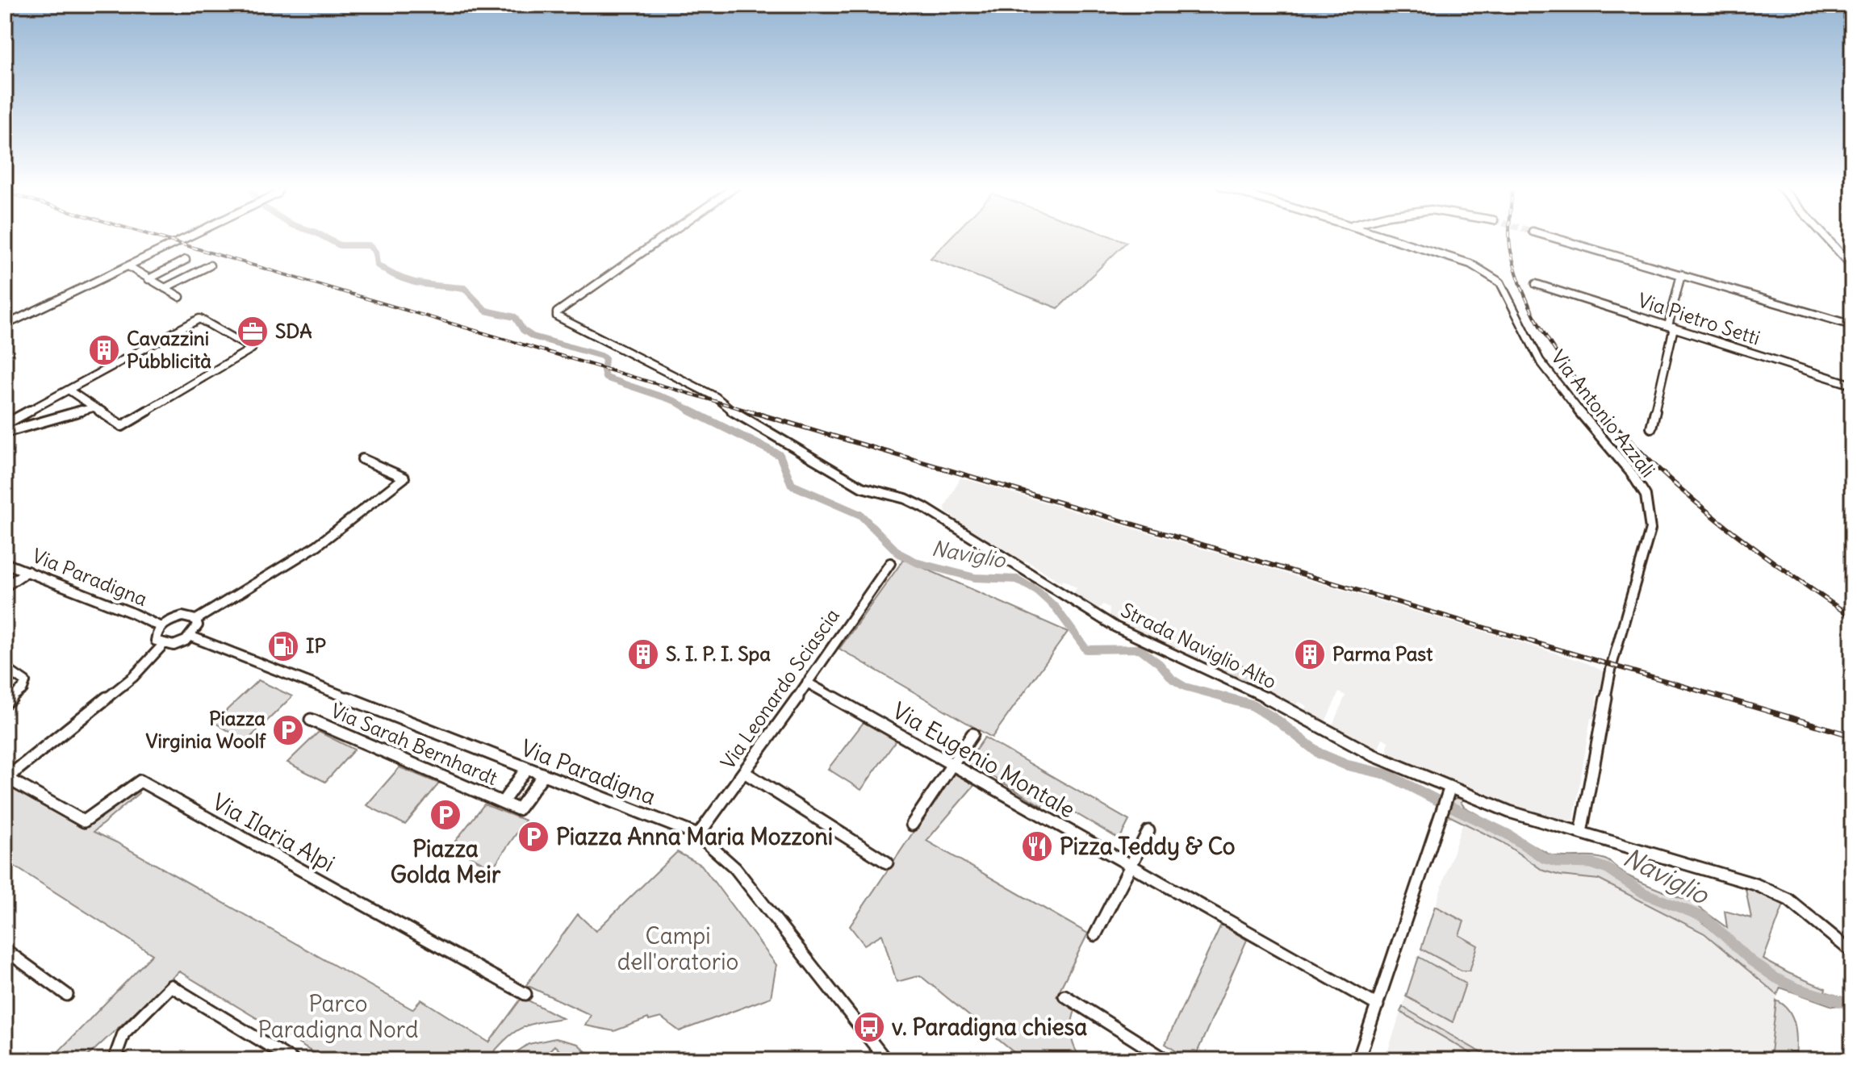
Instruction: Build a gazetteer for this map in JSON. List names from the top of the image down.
{
  "streets": {
    "street": [
      "Via Pietro Setti",
      "Via Antonio Azzali",
      "Via Paradigna",
      "Strada Naviglio Alto",
      "Via Leonardo Sciascia",
      "Via Sarah Bernhardt",
      "Via Eugenio Montale",
      "Via Ilaria Alpi"
    ]
  },
  "crossings": [
    ["Via Antonio Azzali", "Strada Naviglio Alto"],
    ["Via Paradigna", "Via Leonardo Sciascia"],
    ["Via Paradigna", "Via Sarah Bernhardt"],
    ["Via Leonardo Sciascia", "Via Eugenio Montale"]
  ],
  "water": ["Naviglio"],
  "parks": ["Campi dell'oratorio", "Parco Paradigna Nord"],
  "places": {
    "office": ["SDA"],
    "building": ["Cavazzini Pubblicità", "S. I. P. I. Spa", "Parma Past"],
    "fuel station": ["IP"],
    "parking": ["Piazza Virginia Woolf", "Piazza Golda Meir", "Piazza Anna Maria Mozzoni"],
    "restaurant": ["Pizza Teddy & Co"],
    "bus stop": ["v. Paradigna chiesa"]
  }
}
